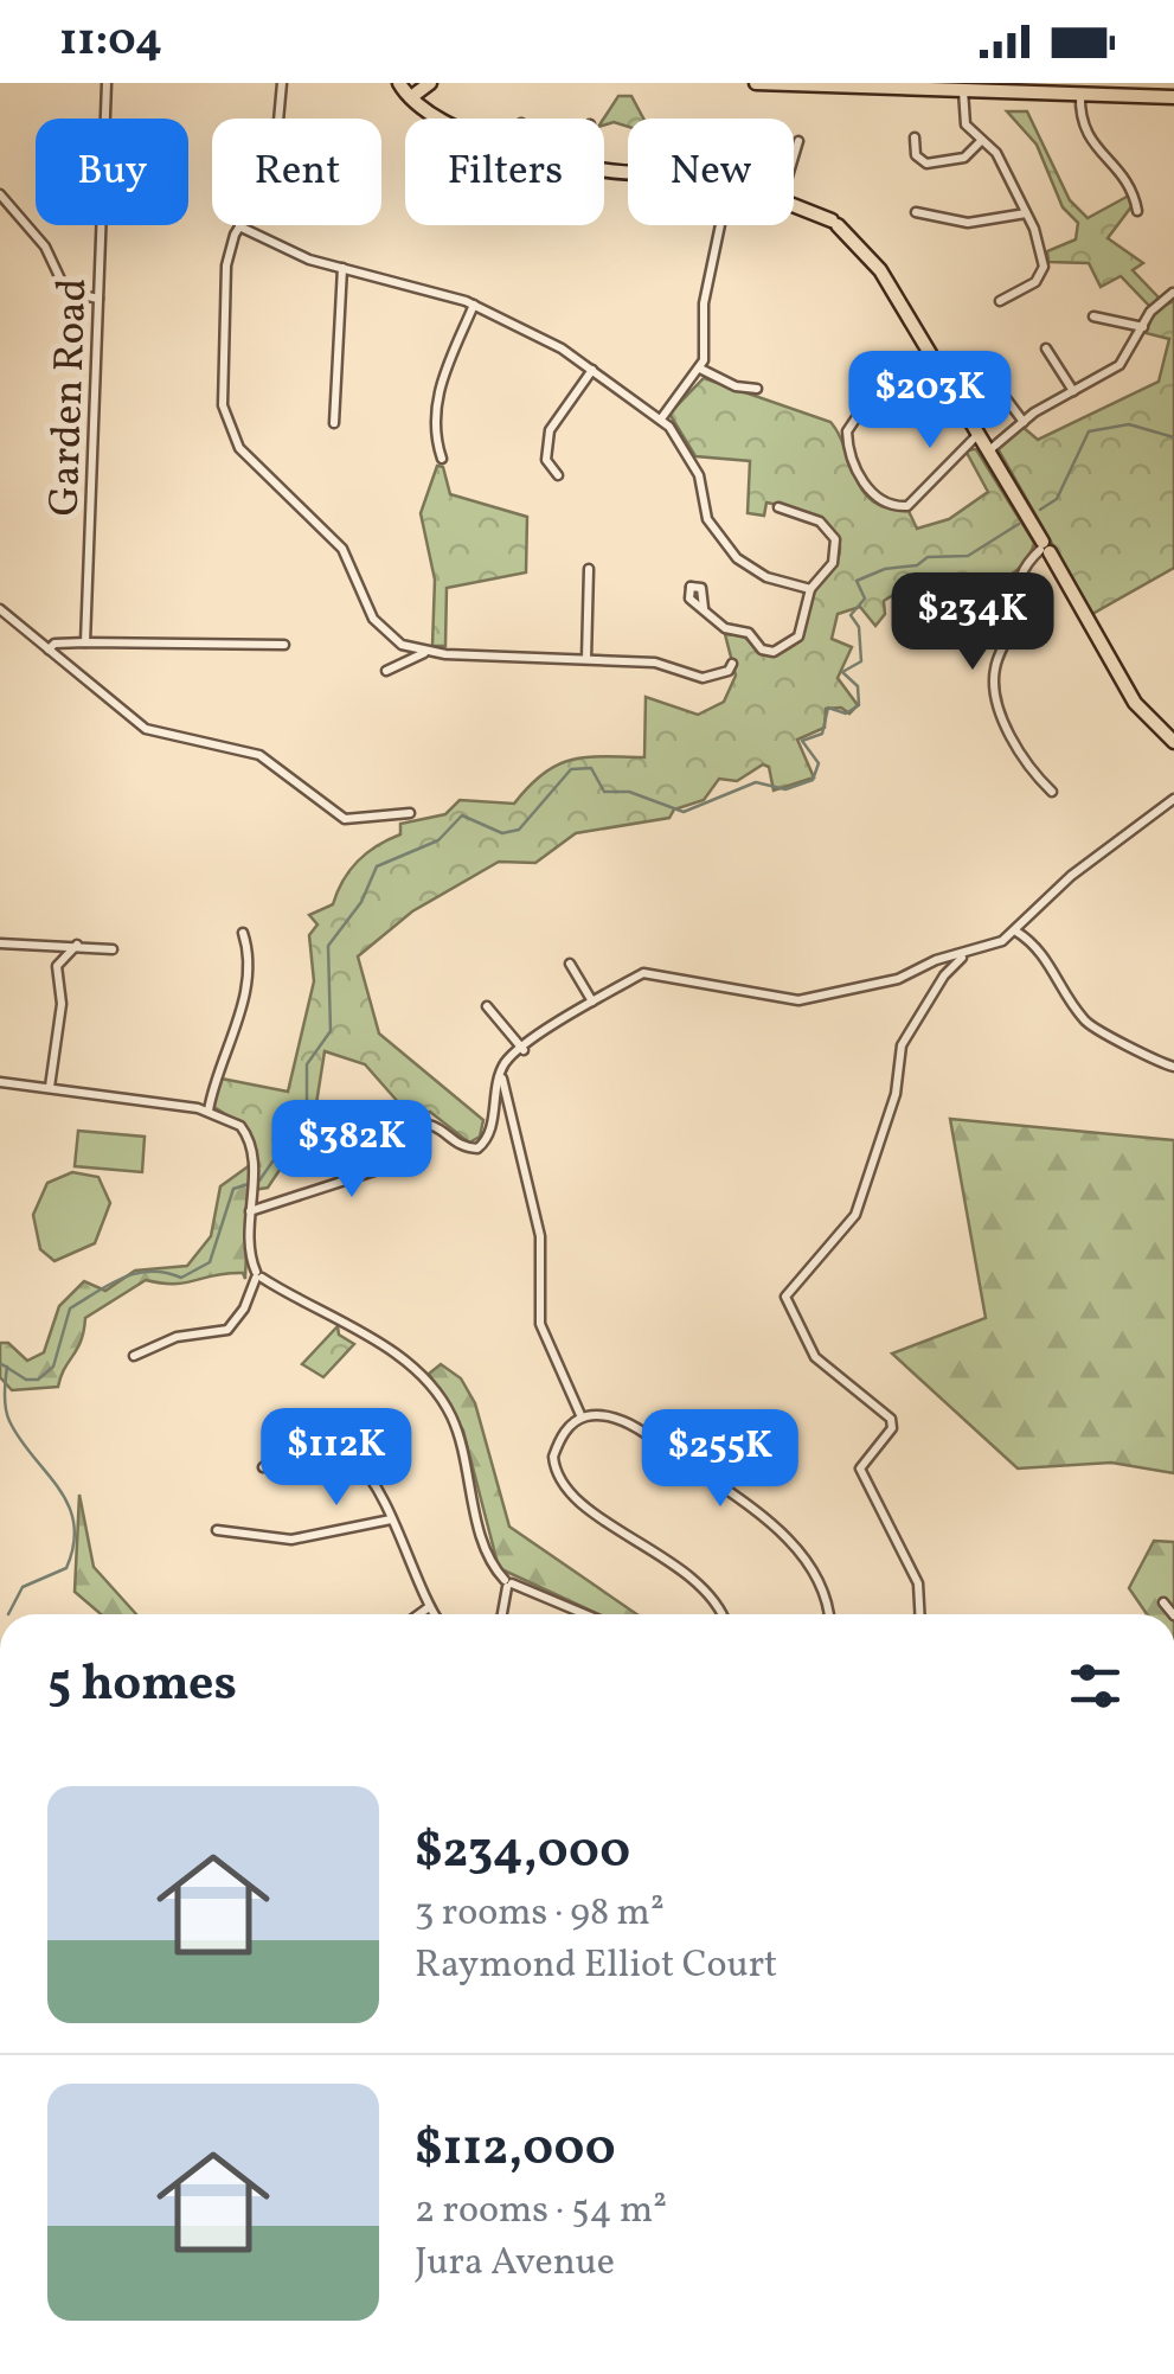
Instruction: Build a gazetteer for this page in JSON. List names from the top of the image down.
{
  "streets": {
    "street": ["Garden Road"]
  },
  "page": {
    "status": "11:04",
    "chip": [
      "Buy",
      "Rent",
      "Filters",
      "New"
    ],
    "price": [
      "$203K",
      "$234K",
      "$382K",
      "$112K",
      "$255K"
    ],
    "heading": "5 homes",
    "list": [
      {
        "name": "$234,000",
        "note": "3 rooms · 98 m² · Raymond Elliot Court"
      },
      {
        "name": "$112,000",
        "note": "2 rooms · 54 m² · Jura Avenue"
      }
    ]
  }
}
